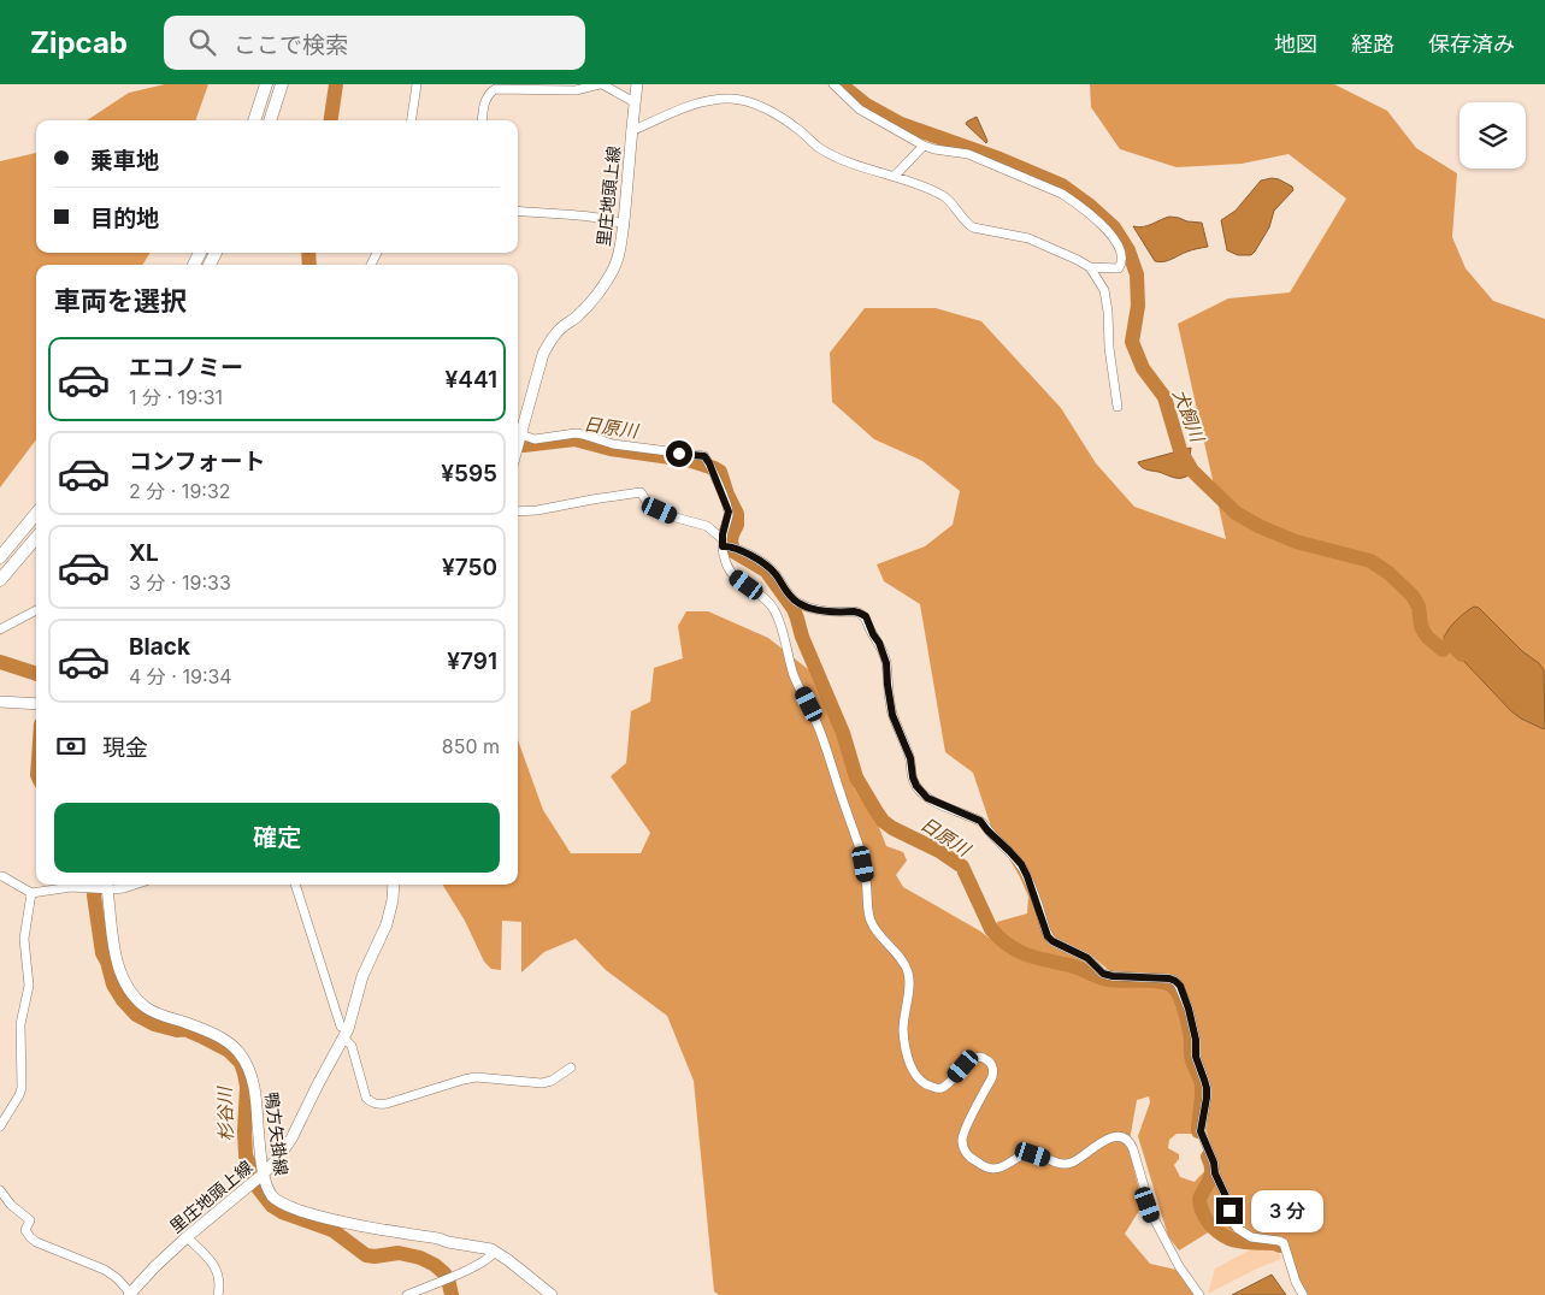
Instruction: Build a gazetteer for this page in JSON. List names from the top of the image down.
{
  "streets": {
    "main road": ["里庄地頭上線", "鴨方矢掛線"]
  },
  "crossings": [
    ["里庄地頭上線", "鴨方矢掛線"]
  ],
  "water": ["犬飼川", "日原川", "杉谷川"],
  "page": {
    "header": "Zipcab",
    "search": "ここで検索",
    "nav": ["地図", "経路", "保存済み"],
    "banner": ["乗車地", "目的地"],
    "heading": "車両を選択",
    "list": [
      {
        "name": "エコノミー",
        "note": "1 分 · 19:31",
        "value": "¥441"
      },
      {
        "name": "コンフォート",
        "note": "2 分 · 19:32",
        "value": "¥595"
      },
      {
        "name": "XL",
        "note": "3 分 · 19:33",
        "value": "¥750"
      },
      {
        "name": "Black",
        "note": "4 分 · 19:34",
        "value": "¥791"
      }
    ],
    "pay": ["現金", "850 m"],
    "buttons": "確定",
    "bubble": "3 分"
  }
}
